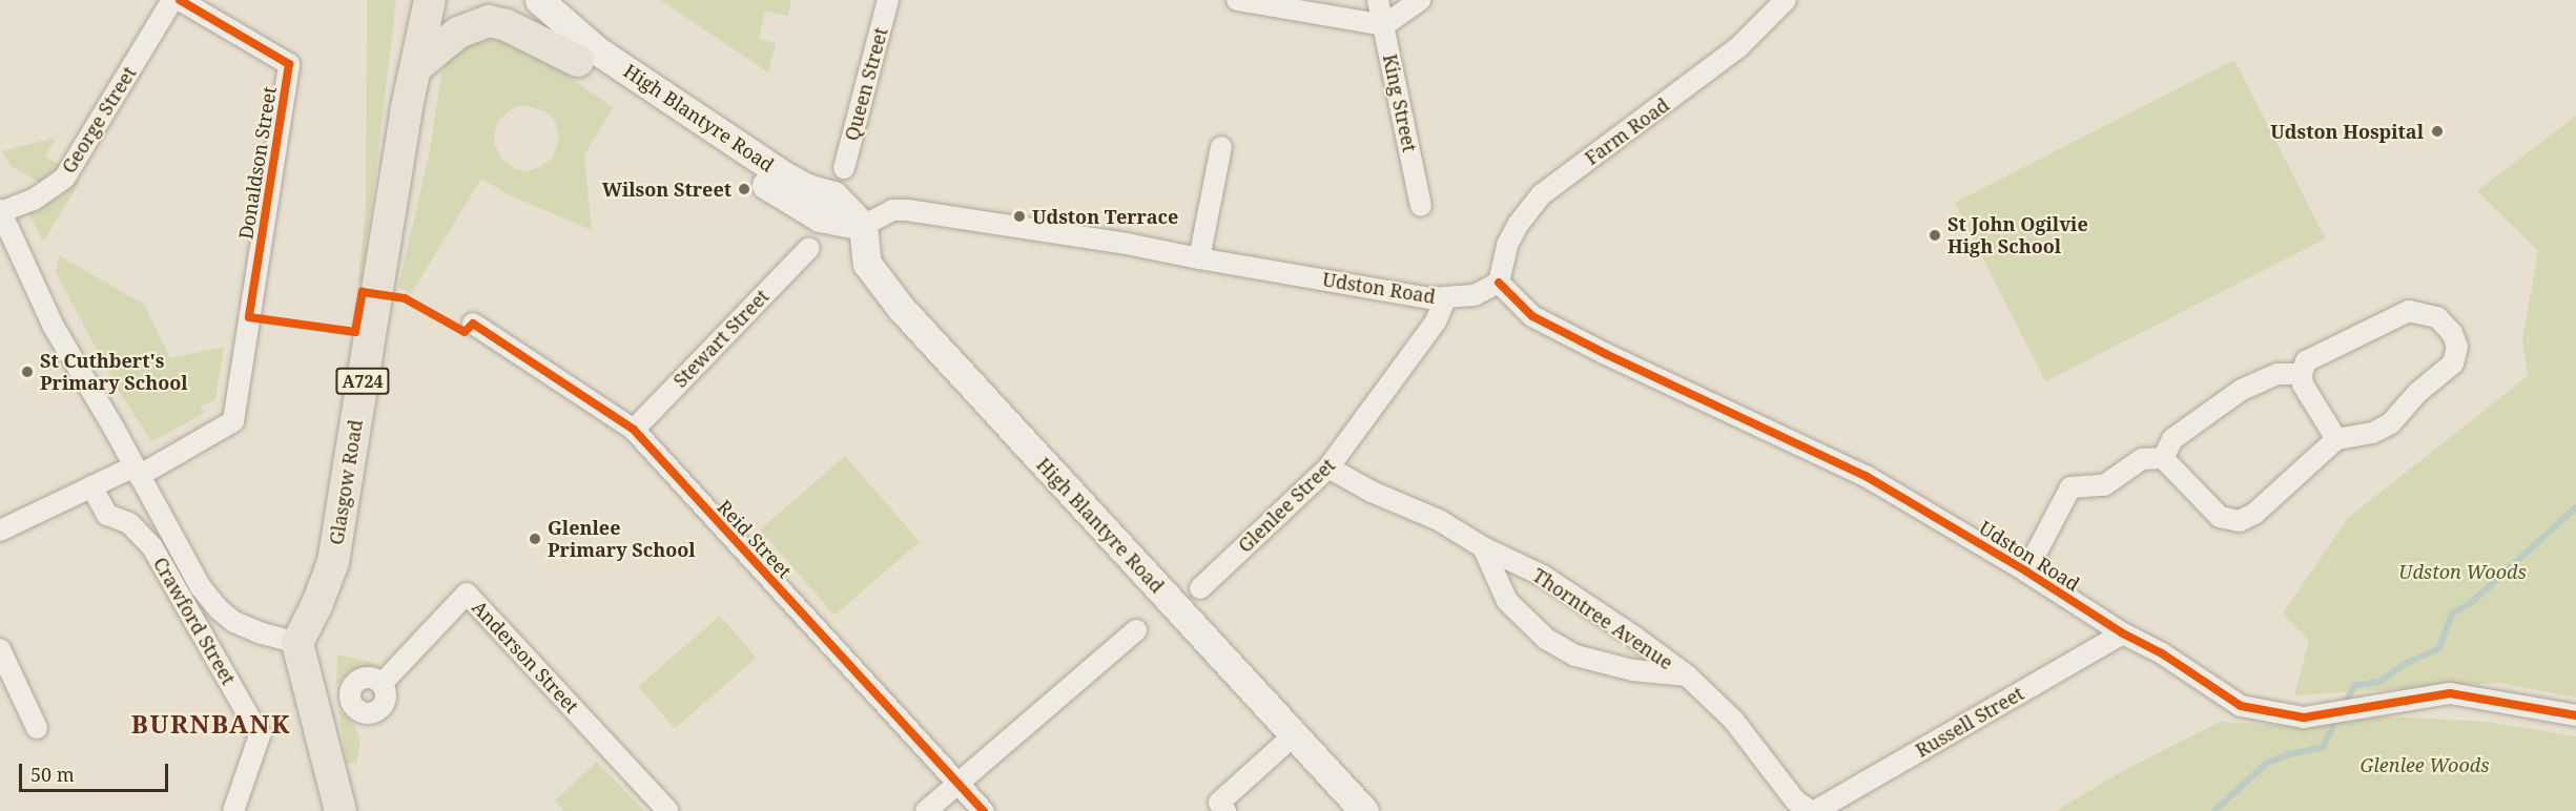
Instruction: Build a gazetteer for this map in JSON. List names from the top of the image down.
{
  "streets": {
    "main road": ["High Blantyre Road", "A724", "Glasgow Road"],
    "street": [
      "Queen Street",
      "King Street",
      "George Street",
      "Farm Road",
      "Donaldson Street",
      "Udston Road",
      "Stewart Street",
      "Glenlee Street",
      "Reid Street",
      "Thorntree Avenue",
      "Crawford Street",
      "Anderson Street",
      "Russell Street"
    ]
  },
  "crossings": [
    ["High Blantyre Road", "Udston Road"],
    ["Farm Road", "Udston Road"],
    ["Udston Road", "Glenlee Street"],
    ["Udston Road", "Russell Street"],
    ["Stewart Street", "Reid Street"],
    ["Glenlee Street", "Thorntree Avenue"]
  ],
  "districts": ["BURNBANK"],
  "parks": ["Udston Woods", "Glenlee Woods"],
  "places": [
    "Udston Hospital",
    "Wilson Street",
    "Udston Terrace",
    "St John Ogilvie High School",
    "St Cuthbert's Primary School",
    "Glenlee Primary School"
  ],
  "scale_bar": "50 m"
}
